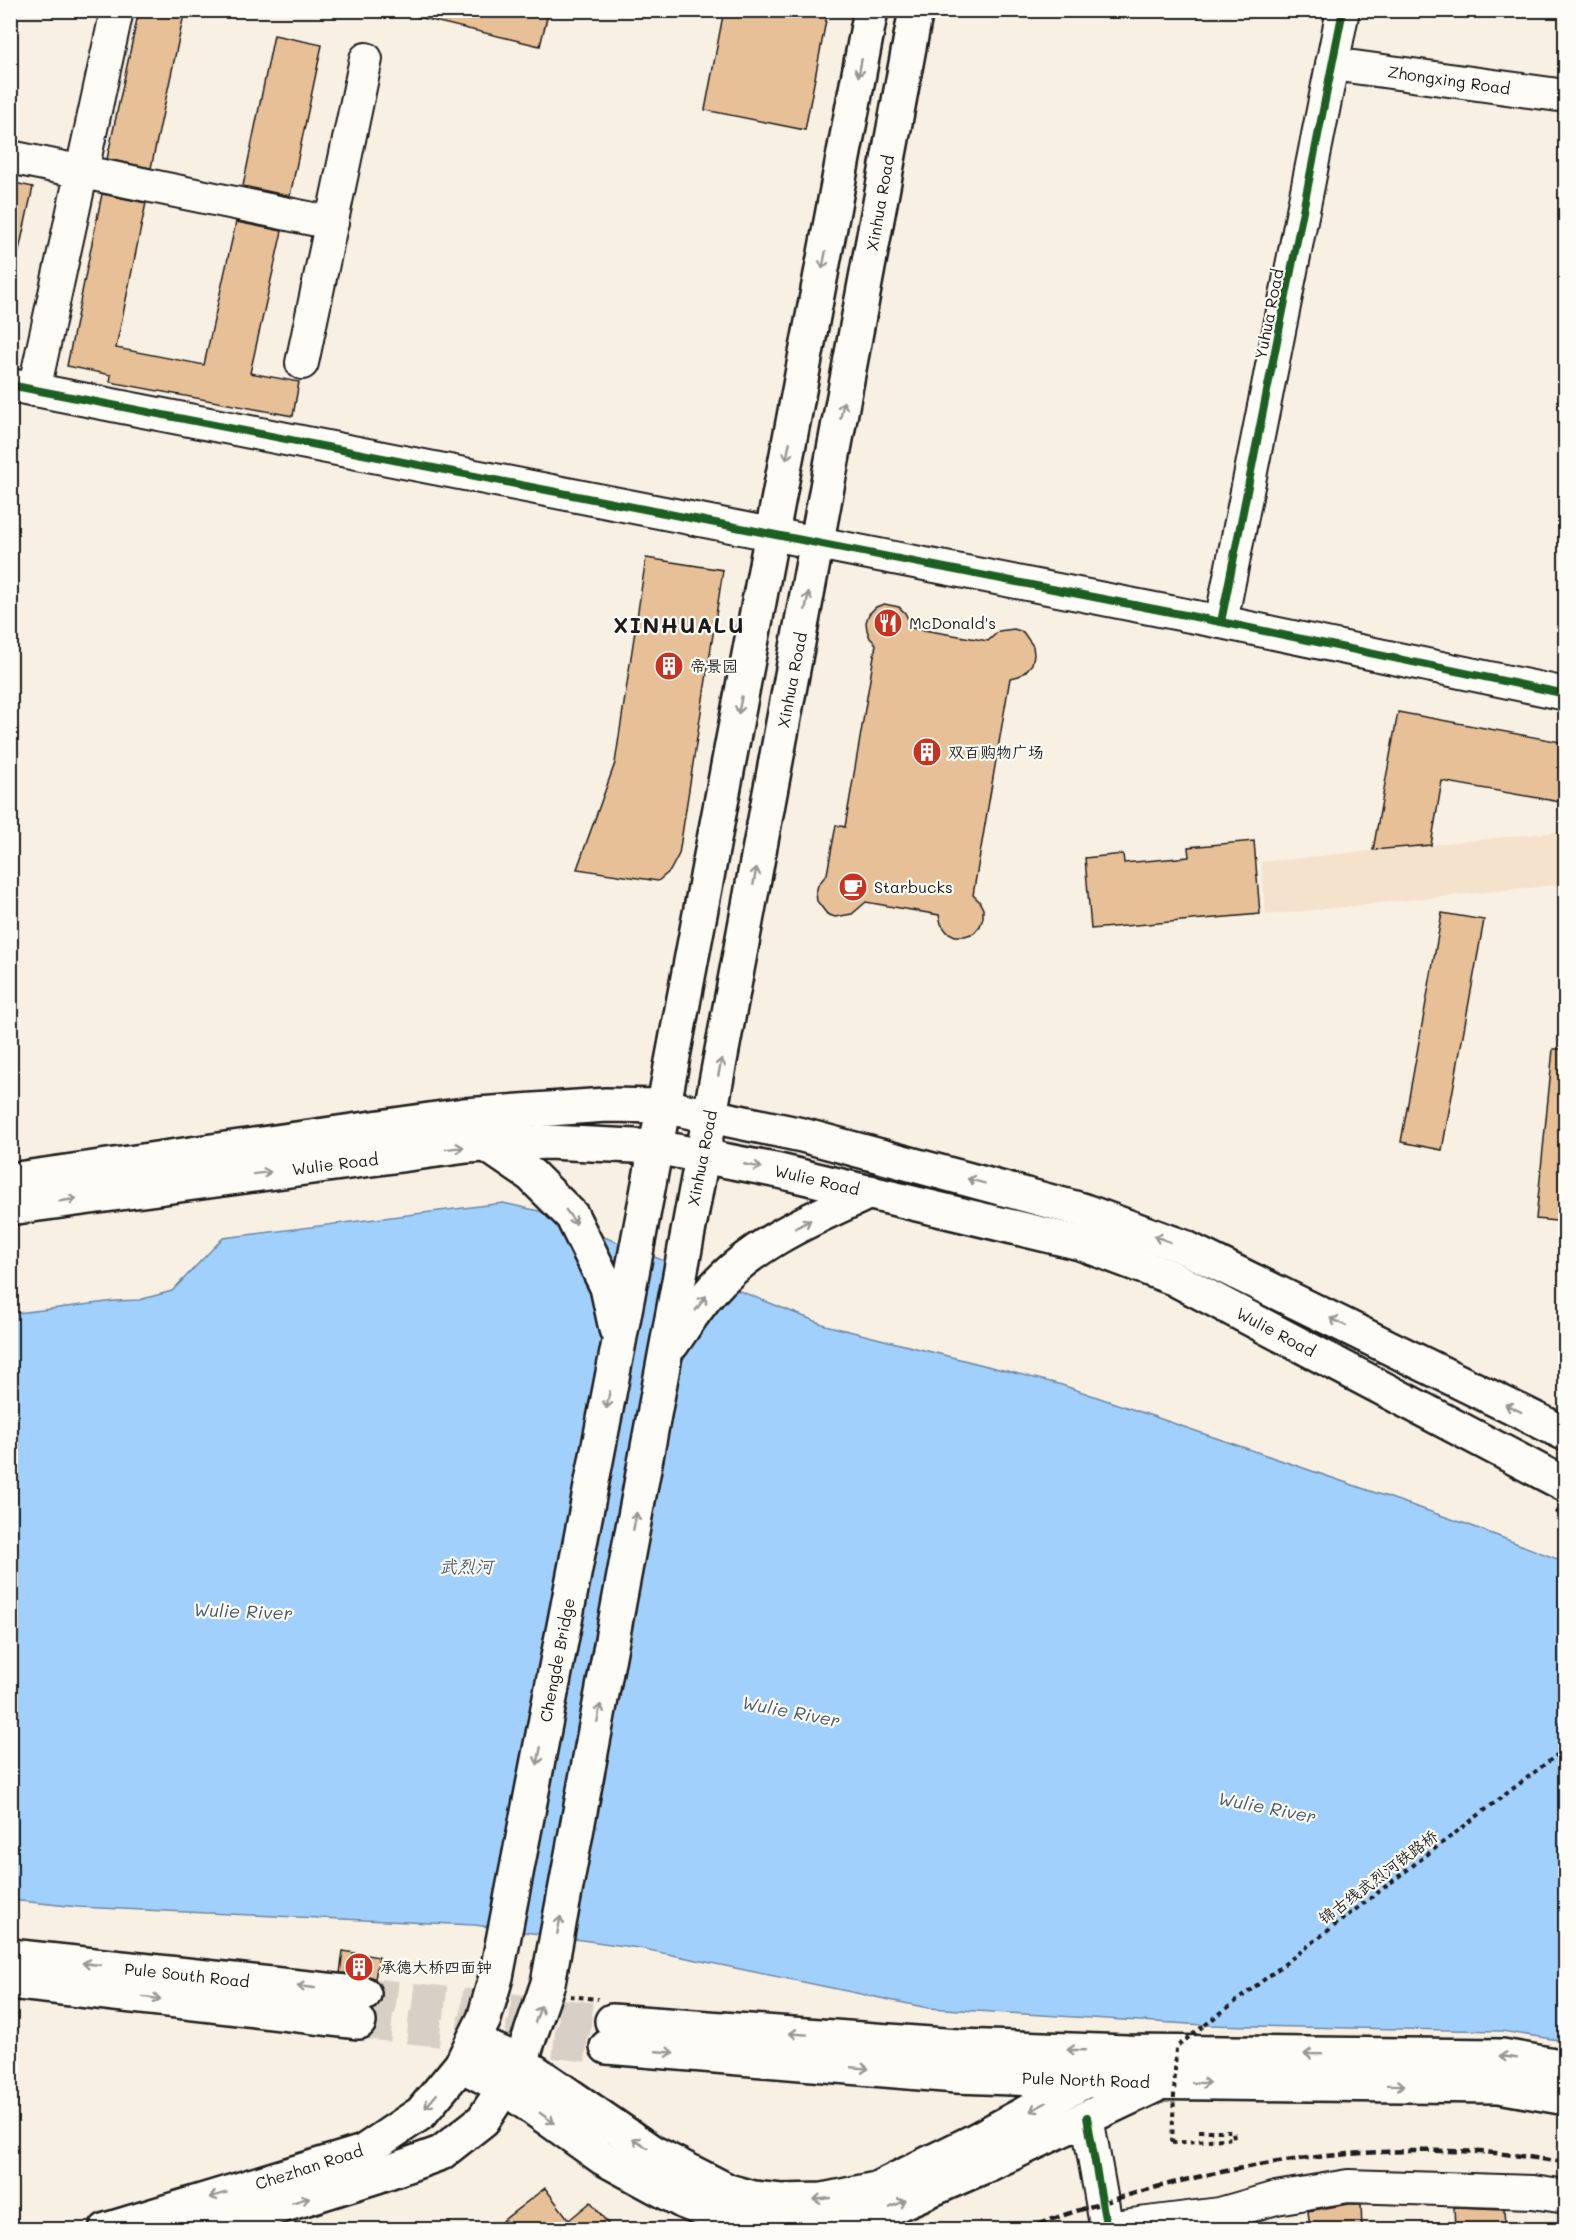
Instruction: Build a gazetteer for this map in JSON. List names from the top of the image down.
{
  "streets": {
    "main road": [
      "Xinhua Road",
      "Wulie Road",
      "Chengde Bridge",
      "Pule South Road",
      "Pule North Road",
      "Chezhan Road"
    ],
    "street": ["Zhongxing Road", "Yuhua Road"],
    "path": ["锦古线武烈河铁路桥"]
  },
  "crossings": [
    ["Zhongxing Road", "Yuhua Road"],
    ["Xinhua Road", "Wulie Road"],
    ["Xinhua Road", "Chezhan Road"],
    ["Chengde Bridge", "Chezhan Road"]
  ],
  "one_way": ["Chengde Bridge"],
  "districts": ["XINHUALU"],
  "water": ["武烈河", "Wulie River"],
  "places": {
    "restaurant": ["McDonald's"],
    "building": ["帝景园", "双百购物广场", "承德大桥四面钟"],
    "cafe": ["Starbucks"]
  }
}
